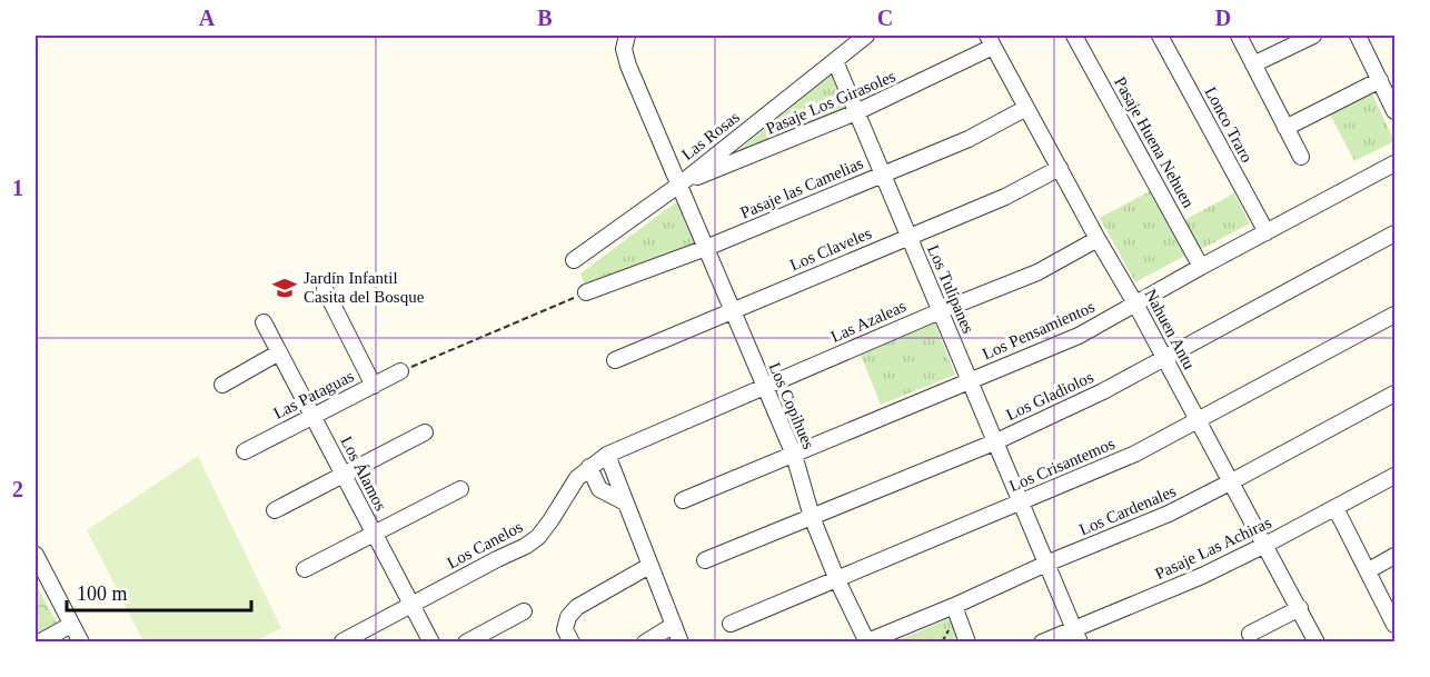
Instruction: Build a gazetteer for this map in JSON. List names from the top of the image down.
{
  "streets": {
    "street": [
      "Pasaje Los Girasoles",
      "Lonco Traro",
      "Las Rosas",
      "Pasaje Huena Nehuen",
      "Pasaje las Camelias",
      "Los Claveles",
      "Los Tulipanes",
      "Las Azaleas",
      "Nahuen Antu",
      "Los Pensamientos",
      "Las Pataguas",
      "Los Gladiolos",
      "Los Copihues",
      "Los Crisantemos",
      "Los Álamos",
      "Los Cardenales",
      "Los Canelos",
      "Pasaje Las Achiras"
    ]
  },
  "crossings": [
    ["Pasaje Los Girasoles", "Las Rosas"],
    ["Pasaje Los Girasoles", "Los Tulipanes"],
    ["Pasaje Los Girasoles", "Nahuen Antu"],
    ["Pasaje Los Girasoles", "Los Copihues"],
    ["Lonco Traro", "Los Pensamientos"],
    ["Las Rosas", "Los Tulipanes"],
    ["Las Rosas", "Los Copihues"],
    ["Pasaje Huena Nehuen", "Los Pensamientos"],
    ["Pasaje las Camelias", "Los Tulipanes"],
    ["Pasaje las Camelias", "Nahuen Antu"],
    ["Pasaje las Camelias", "Los Copihues"],
    ["Los Claveles", "Los Tulipanes"],
    ["Los Claveles", "Nahuen Antu"],
    ["Los Claveles", "Los Copihues"],
    ["Los Tulipanes", "Las Azaleas"],
    ["Los Tulipanes", "Los Pensamientos"],
    ["Los Tulipanes", "Los Gladiolos"],
    ["Los Tulipanes", "Los Crisantemos"],
    ["Los Tulipanes", "Los Cardenales"],
    ["Los Tulipanes", "Pasaje Las Achiras"],
    ["Las Azaleas", "Nahuen Antu"],
    ["Las Azaleas", "Los Copihues"],
    ["Las Azaleas", "Los Canelos"],
    ["Nahuen Antu", "Los Pensamientos"],
    ["Nahuen Antu", "Los Gladiolos"],
    ["Nahuen Antu", "Los Crisantemos"],
    ["Nahuen Antu", "Los Cardenales"],
    ["Nahuen Antu", "Pasaje Las Achiras"],
    ["Los Pensamientos", "Los Copihues"],
    ["Las Pataguas", "Los Álamos"],
    ["Los Gladiolos", "Los Copihues"],
    ["Los Copihues", "Los Crisantemos"],
    ["Los Copihues", "Los Cardenales"],
    ["Los Álamos", "Los Canelos"]
  ],
  "places": {
    "school or university": ["Jardín Infantil Casita del Bosque"]
  },
  "scale_bar": "100 m",
  "grid": {
    "columns": [
      "A",
      "B",
      "C",
      "D"
    ],
    "rows": ["1", "2"]
  }
}
